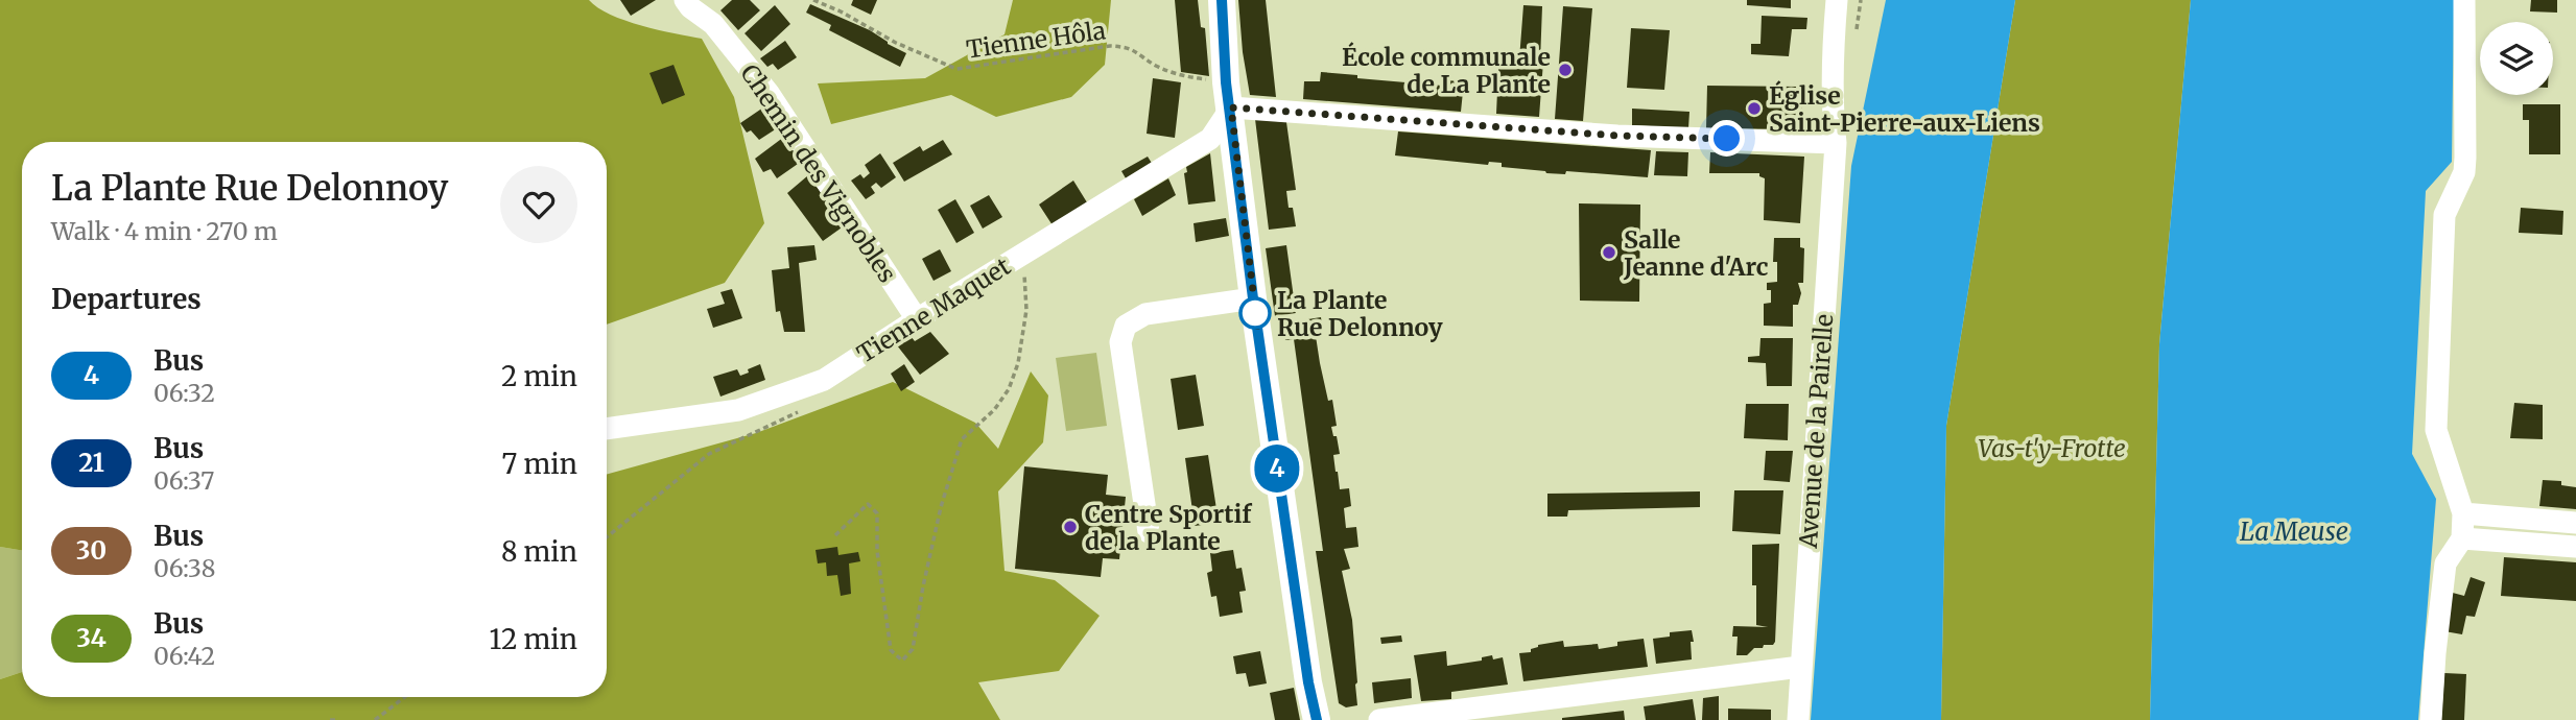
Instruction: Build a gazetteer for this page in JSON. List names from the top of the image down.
{
  "streets": {
    "street": ["Chemin des Vignobles", "Tienne Maquet", "Avenue de la Pairelle"],
    "path": ["Tienne Hôla"]
  },
  "crossings": [
    ["Tienne Hôla", "Tienne Maquet"],
    ["Chemin des Vignobles", "Tienne Maquet"]
  ],
  "water": ["La Meuse"],
  "parks": ["Vas-t'y-Frotte"],
  "places": [
    "École communale de La Plante",
    "Église Saint-Pierre-aux-Liens",
    "Salle Jeanne d'Arc",
    "La Plante Rue Delonnoy",
    "Centre Sportif de la Plante"
  ],
  "lines": ["bus line 4"],
  "page": {
    "on_map": "4",
    "heading": [
      ["La Plante Rue Delonnoy", "Walk · 4 min · 270 m"],
      "Departures"
    ],
    "list": [
      {
        "mark": "4",
        "name": "Bus",
        "note": "06:32",
        "value": "2 min"
      },
      {
        "mark": "21",
        "name": "Bus",
        "note": "06:37",
        "value": "7 min"
      },
      {
        "mark": "30",
        "name": "Bus",
        "note": "06:38",
        "value": "8 min"
      },
      {
        "mark": "34",
        "name": "Bus",
        "note": "06:42",
        "value": "12 min"
      }
    ]
  }
}
